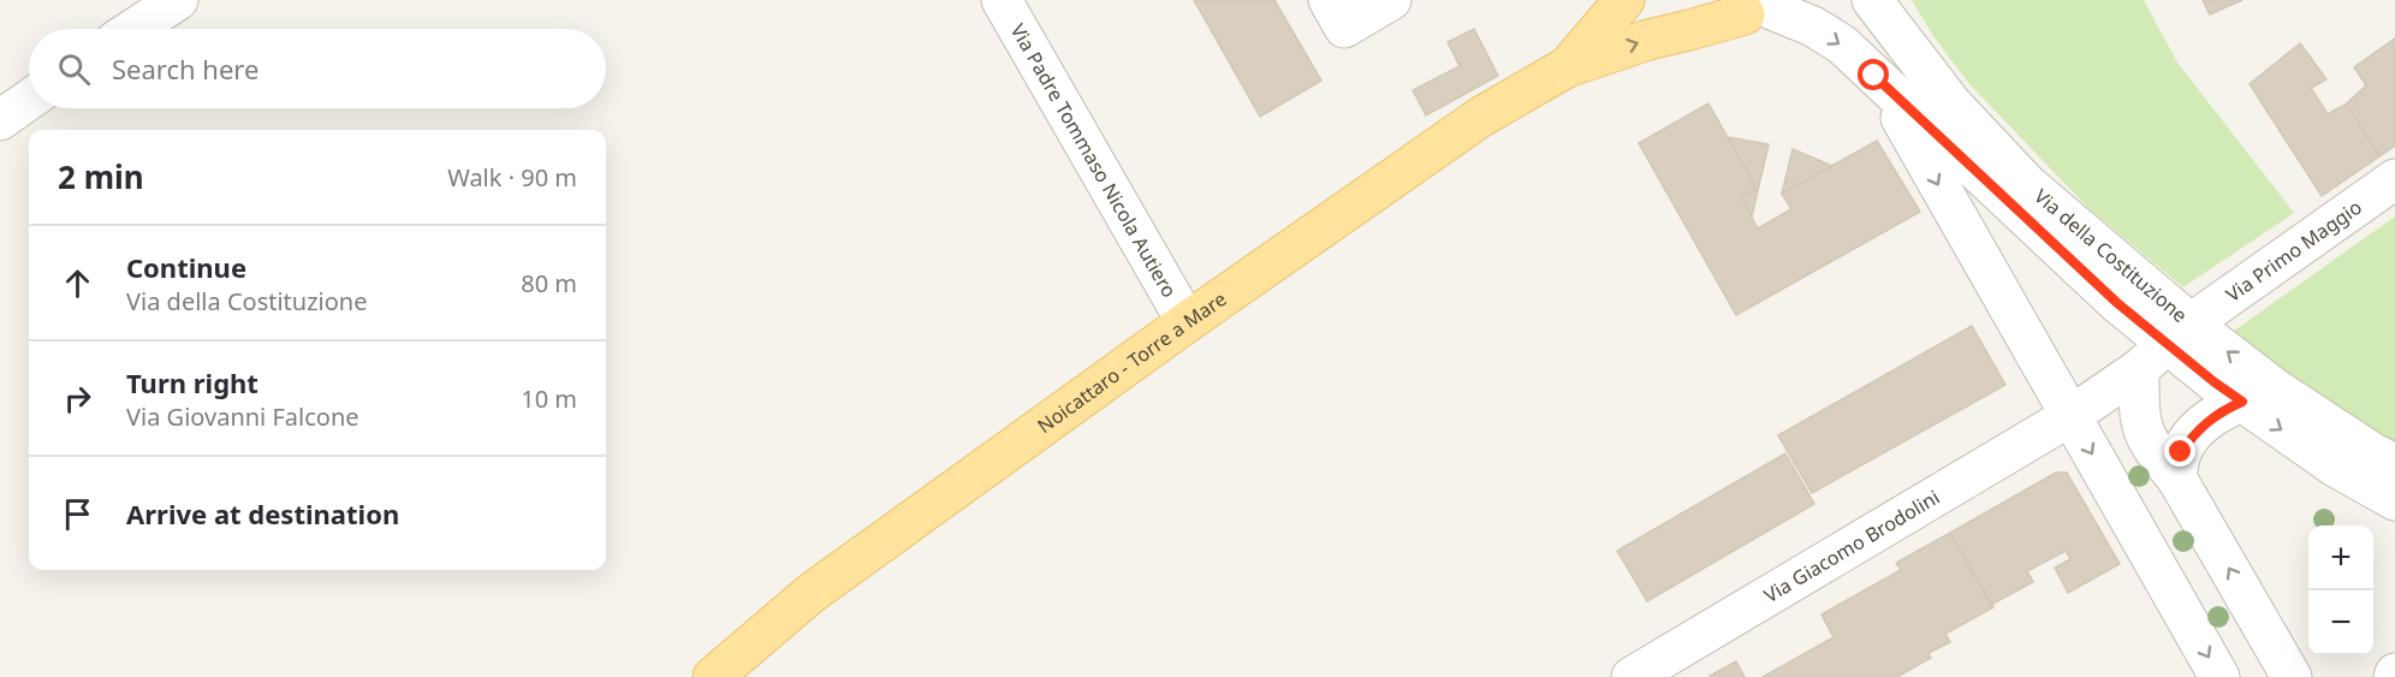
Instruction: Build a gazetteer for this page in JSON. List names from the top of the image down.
{
  "streets": {
    "main road": ["Noicattaro - Torre a Mare"],
    "street": [
      "Via Padre Tommaso Nicola Autiero",
      "Via Primo Maggio",
      "Via della Costituzione",
      "Via Giacomo Brodolini"
    ]
  },
  "crossings": [
    ["Via Padre Tommaso Nicola Autiero", "Noicattaro - Torre a Mare"],
    ["Via Primo Maggio", "Via della Costituzione"],
    ["Via Primo Maggio", "Via Giacomo Brodolini"],
    ["Via della Costituzione", "Noicattaro - Torre a Mare"]
  ],
  "page": {
    "search": "Search here",
    "heading": ["2 min", "Walk · 90 m"],
    "list": [
      ["Continue", "Via della Costituzione", "80 m"],
      ["Turn right", "Via Giovanni Falcone", "10 m"],
      "Arrive at destination"
    ],
    "map_buttons": ["+", "−"]
  }
}
